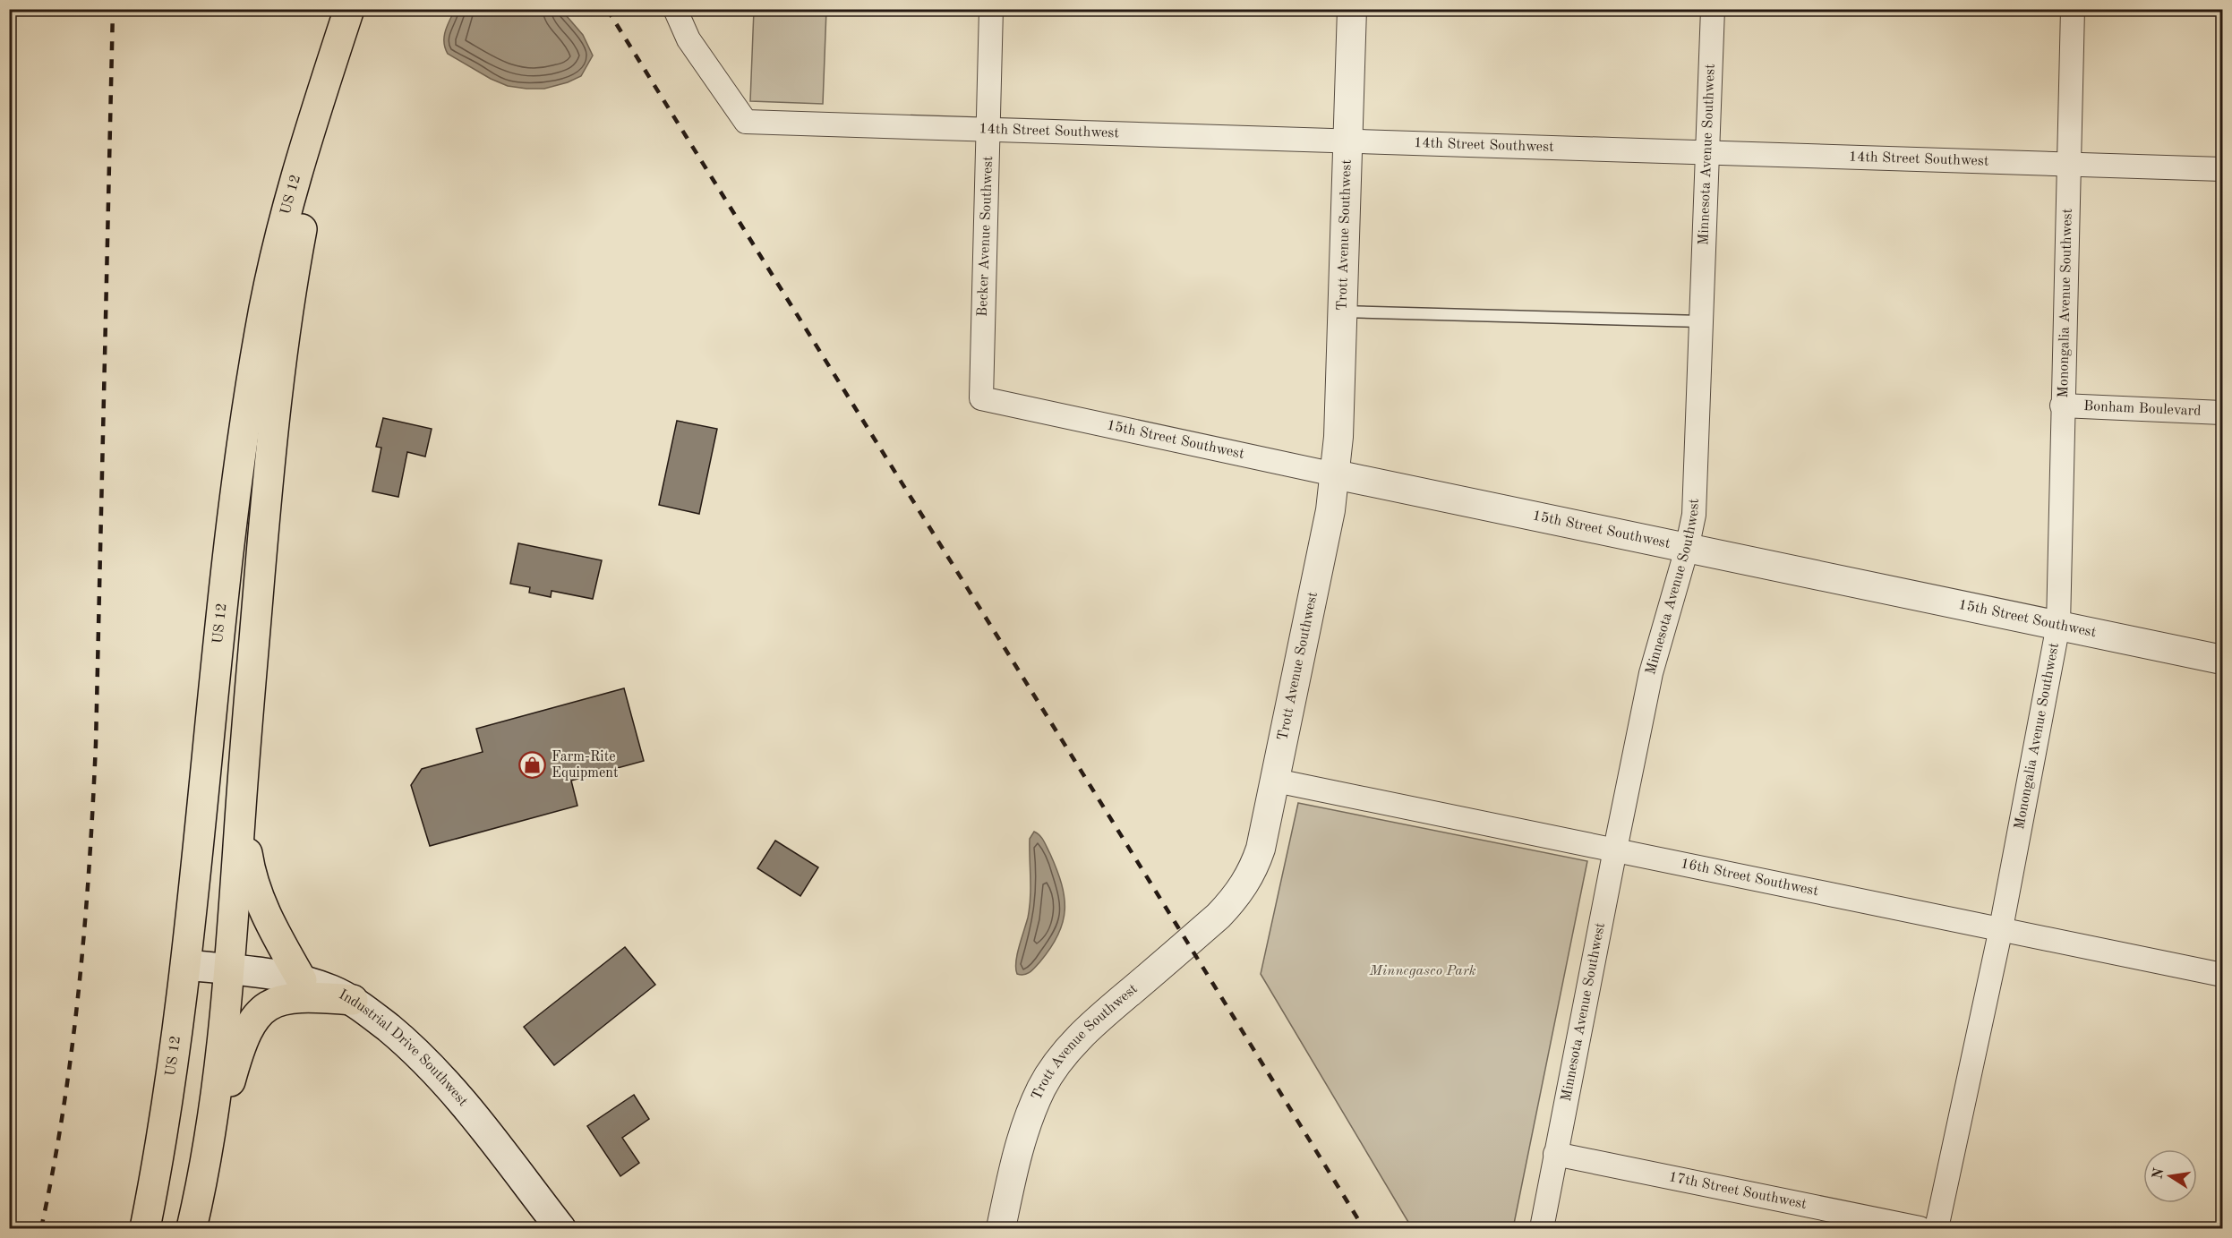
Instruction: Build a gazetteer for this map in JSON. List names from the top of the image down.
{
  "streets": {
    "highway": ["US 12"],
    "main road": ["Industrial Drive Southwest"],
    "street": [
      "14th Street Southwest",
      "Minnesota Avenue Southwest",
      "Trott Avenue Southwest",
      "Becker Avenue Southwest",
      "Monongalia Avenue Southwest",
      "Bonham Boulevard",
      "15th Street Southwest",
      "16th Street Southwest",
      "17th Street Southwest"
    ]
  },
  "crossings": [
    ["14th Street Southwest", "Minnesota Avenue Southwest"],
    ["14th Street Southwest", "Trott Avenue Southwest"],
    ["14th Street Southwest", "Becker Avenue Southwest"],
    ["14th Street Southwest", "Monongalia Avenue Southwest"],
    ["Minnesota Avenue Southwest", "15th Street Southwest"],
    ["Minnesota Avenue Southwest", "16th Street Southwest"],
    ["Minnesota Avenue Southwest", "17th Street Southwest"],
    ["US 12", "Industrial Drive Southwest"],
    ["Trott Avenue Southwest", "15th Street Southwest"],
    ["Trott Avenue Southwest", "16th Street Southwest"],
    ["Becker Avenue Southwest", "15th Street Southwest"],
    ["Monongalia Avenue Southwest", "Bonham Boulevard"],
    ["Monongalia Avenue Southwest", "15th Street Southwest"],
    ["Monongalia Avenue Southwest", "16th Street Southwest"]
  ],
  "parks": ["Minnegasco Park"],
  "places": {
    "shop": ["Farm-Rite Equipment"]
  },
  "north": "left"
}
